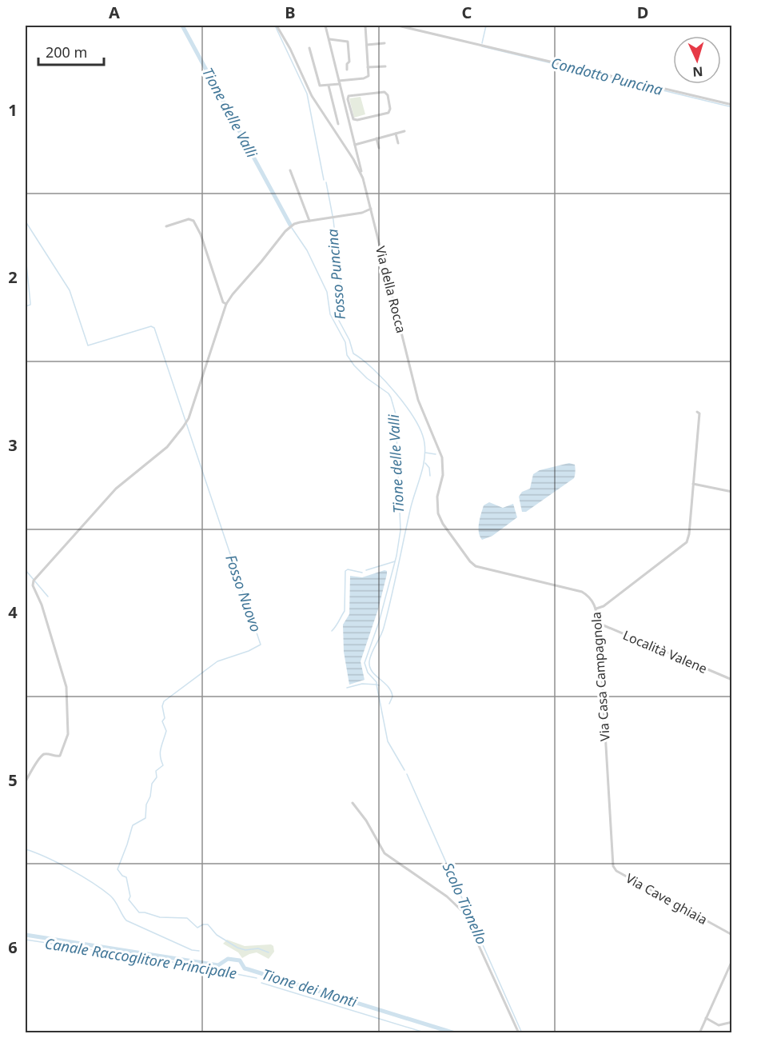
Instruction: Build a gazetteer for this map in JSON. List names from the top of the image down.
{
  "streets": {
    "street": [
      "Via della Rocca",
      "Località Valene",
      "Via Casa Campagnola",
      "Via Cave ghiaia"
    ]
  },
  "crossings": [
    ["Via della Rocca", "Via Casa Campagnola"],
    ["Località Valene", "Via Casa Campagnola"],
    ["Via Casa Campagnola", "Via Cave ghiaia"]
  ],
  "water": [
    "Condotto Puncina",
    "Tione delle Valli",
    "Fosso Puncina",
    "Fosso Nuovo",
    "Scolo Tionello",
    "Canale Raccoglitore Principale",
    "Tione dei Monti"
  ],
  "scale_bar": "200 m",
  "north": "bottom",
  "grid": {
    "columns": [
      "A",
      "B",
      "C",
      "D"
    ],
    "rows": [
      "1",
      "2",
      "3",
      "4",
      "5",
      "6"
    ]
  }
}
